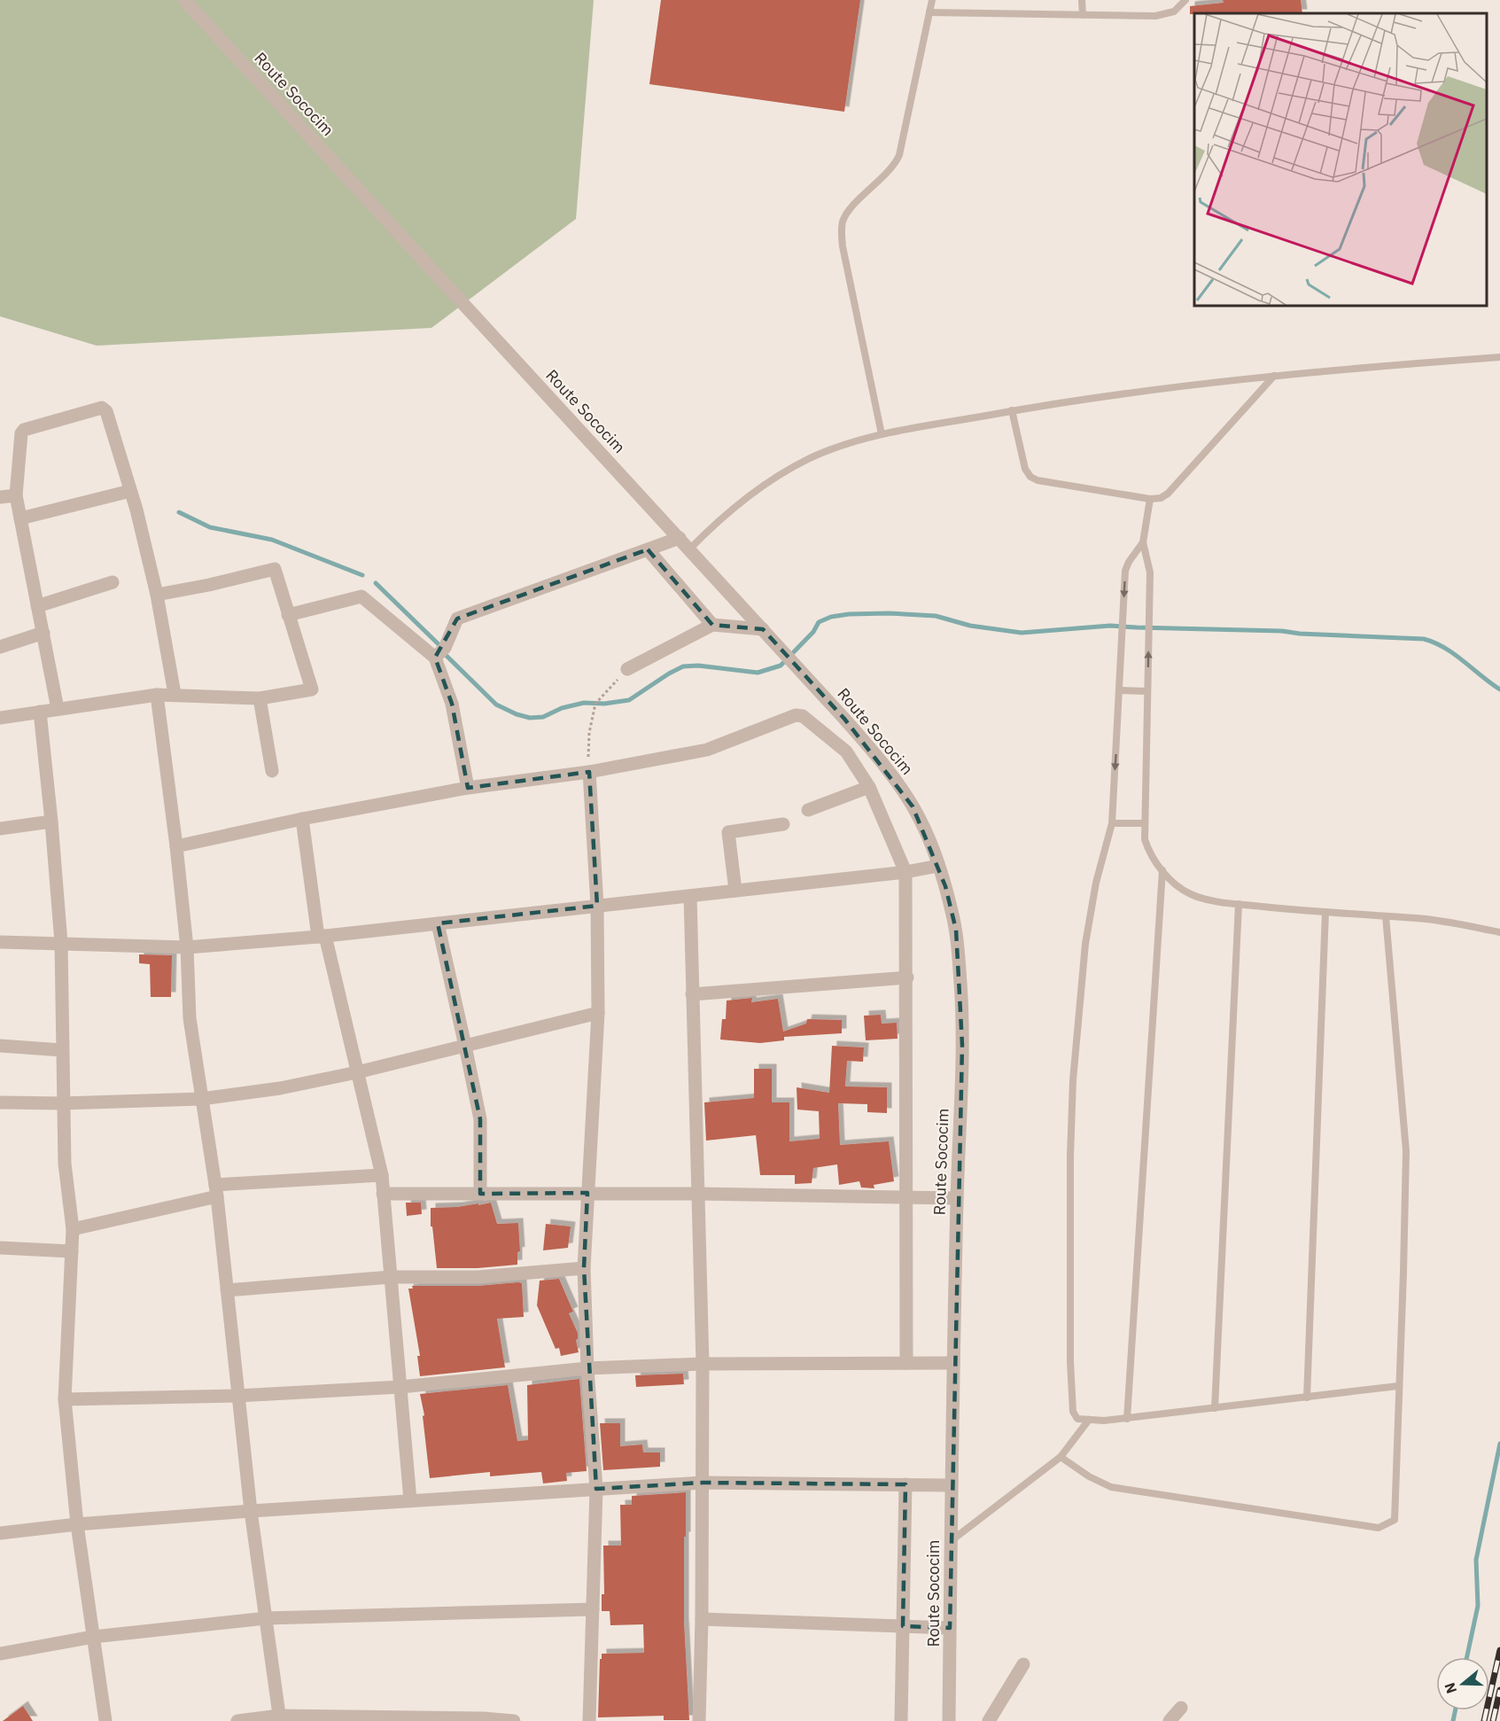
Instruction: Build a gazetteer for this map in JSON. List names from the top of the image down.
{
  "streets": {
    "street": ["Route Sococim"]
  },
  "north": "left"
}
